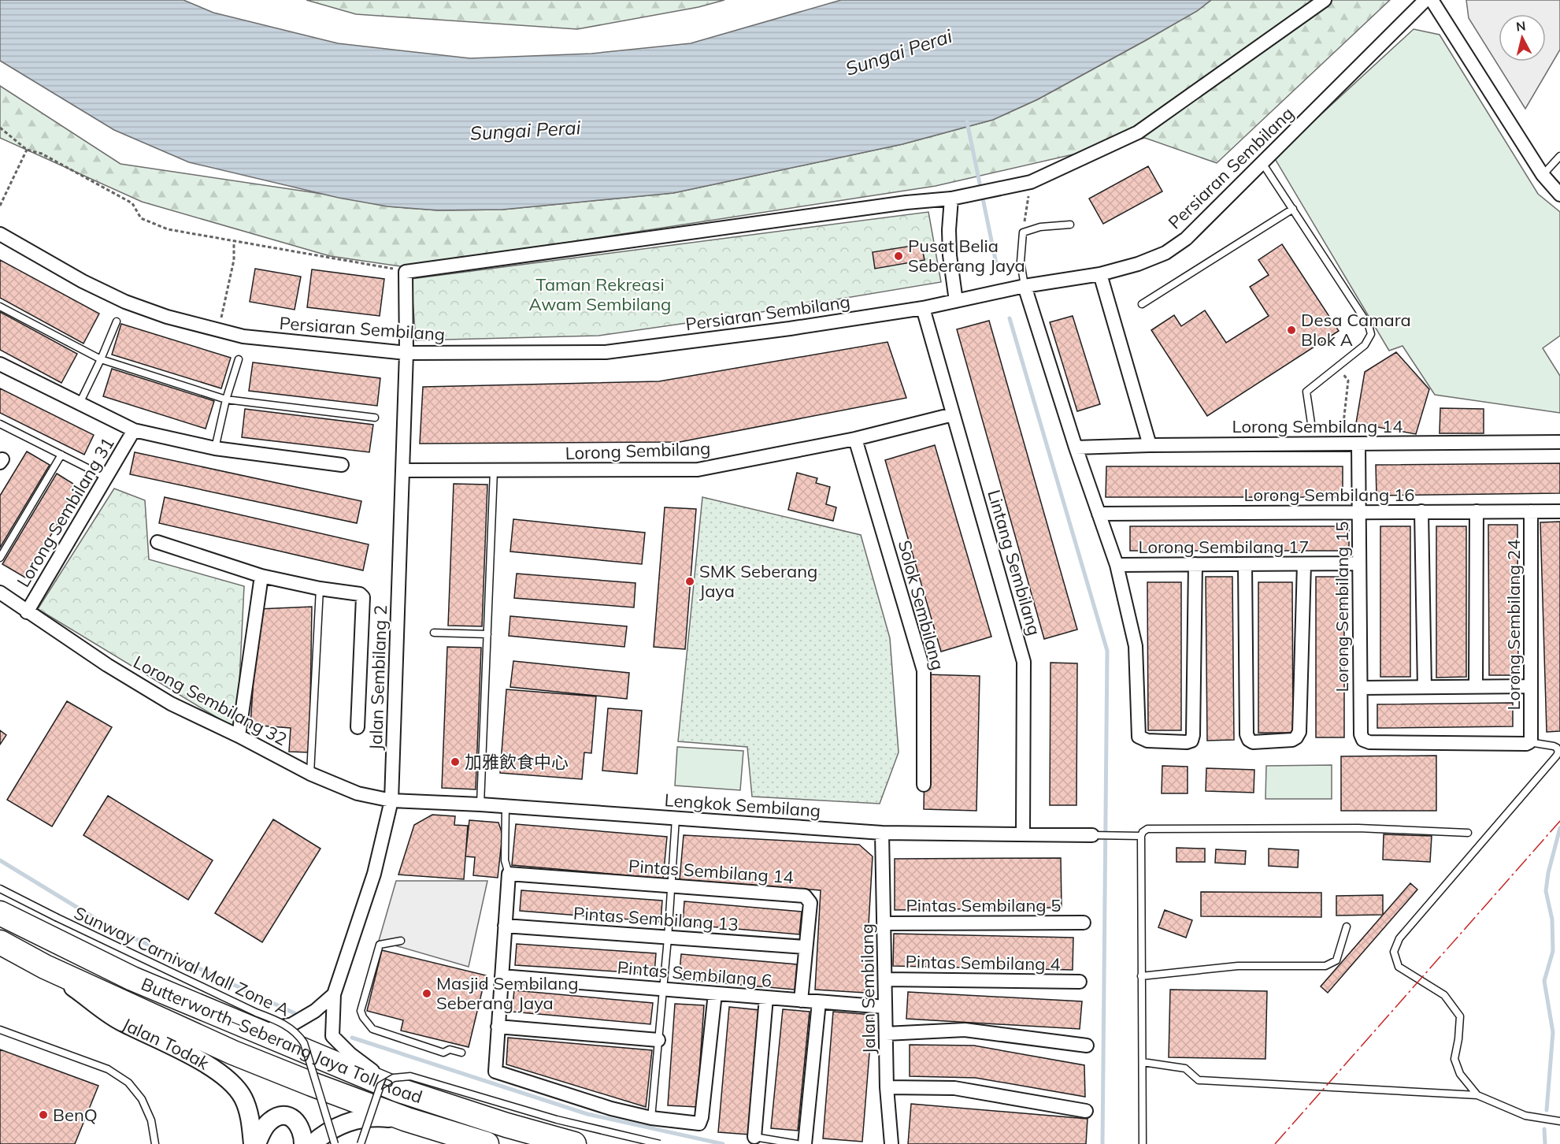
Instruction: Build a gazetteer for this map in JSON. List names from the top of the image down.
{
  "streets": {
    "highway": ["Butterworth–Seberang Jaya Toll Road"],
    "main road": ["Jalan Todak"],
    "street": [
      "Persiaran Sembilang",
      "Lorong Sembilang 14",
      "Lorong Sembilang",
      "Lorong Sembilang 16",
      "Lorong Sembilang 31",
      "Lorong Sembilang 17",
      "Lintang Sembilang",
      "Solok Sembilang",
      "Lorong Sembilang 15",
      "Lorong Sembilang 24",
      "Jalan Sembilang 2",
      "Lorong Sembilang 32",
      "Lengkok Sembilang",
      "Pintas Sembilang 14",
      "Pintas Sembilang 5",
      "Pintas Sembilang 13",
      "Pintas Sembilang 4",
      "Pintas Sembilang 6",
      "Jalan Sembilang"
    ],
    "lane": ["Sunway Carnival Mall Zone A"]
  },
  "crossings": [
    ["Persiaran Sembilang", "Lintang Sembilang"],
    ["Persiaran Sembilang", "Jalan Sembilang 2"],
    ["Lorong Sembilang 14", "Lorong Sembilang 15"],
    ["Lorong Sembilang", "Lintang Sembilang"],
    ["Lorong Sembilang", "Solok Sembilang"],
    ["Lorong Sembilang", "Jalan Sembilang 2"],
    ["Lorong Sembilang 16", "Lorong Sembilang 15"],
    ["Lorong Sembilang 16", "Lorong Sembilang 24"],
    ["Lorong Sembilang 31", "Lorong Sembilang 32"],
    ["Lorong Sembilang 17", "Lorong Sembilang 15"],
    ["Lintang Sembilang", "Lengkok Sembilang"],
    ["Lorong Sembilang 15", "Lorong Sembilang 24"],
    ["Jalan Sembilang 2", "Lorong Sembilang 32"],
    ["Jalan Sembilang 2", "Lengkok Sembilang"],
    ["Jalan Sembilang 2", "Butterworth–Seberang Jaya Toll Road"],
    ["Lorong Sembilang 32", "Lengkok Sembilang"],
    ["Lengkok Sembilang", "Jalan Sembilang"],
    ["Pintas Sembilang 14", "Pintas Sembilang 13"],
    ["Pintas Sembilang 14", "Pintas Sembilang 6"],
    ["Pintas Sembilang 5", "Jalan Sembilang"],
    ["Pintas Sembilang 4", "Jalan Sembilang"],
    ["Pintas Sembilang 6", "Jalan Sembilang"],
    ["Butterworth–Seberang Jaya Toll Road", "Jalan Todak"]
  ],
  "water": ["Sungai Perai"],
  "parks": ["Taman Rekreasi Awam Sembilang"],
  "places": [
    "Pusat Belia Seberang Jaya",
    "Desa Camara Blok A",
    "SMK Seberang Jaya",
    "加雅飲食中心",
    "Masjid Sembilang Seberang Jaya",
    "BenQ"
  ],
  "north": "top"
}
